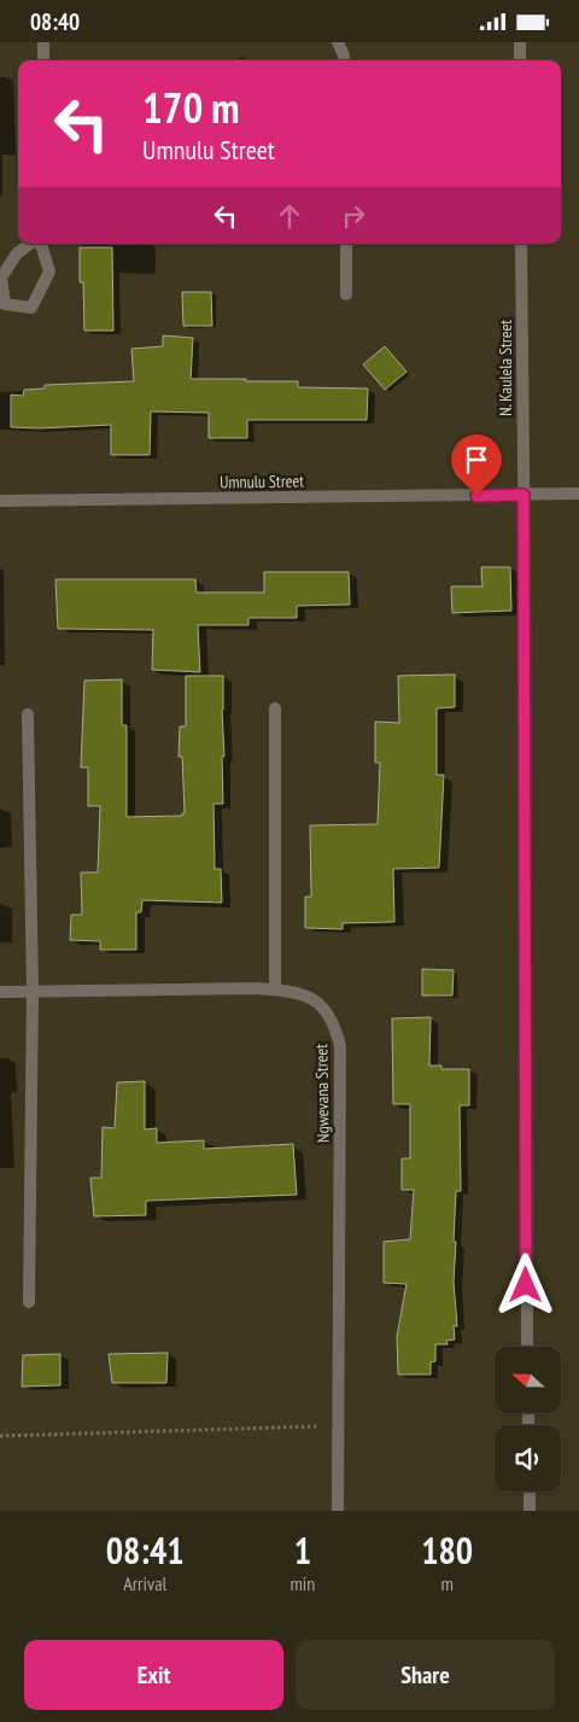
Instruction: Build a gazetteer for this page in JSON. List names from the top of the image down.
{
  "streets": {
    "street": ["N. Kaulela Street", "Umnulu Street", "Ngwevana Street"]
  },
  "crossings": [
    ["N. Kaulela Street", "Umnulu Street"]
  ],
  "north": "left",
  "page": {
    "status": "08:40",
    "turn": ["170 m", "Umnulu Street"],
    "eta": [
      "08:41",
      "Arrival",
      "1",
      "min",
      "180",
      "m"
    ],
    "buttons": ["Exit", "Share"]
  }
}
